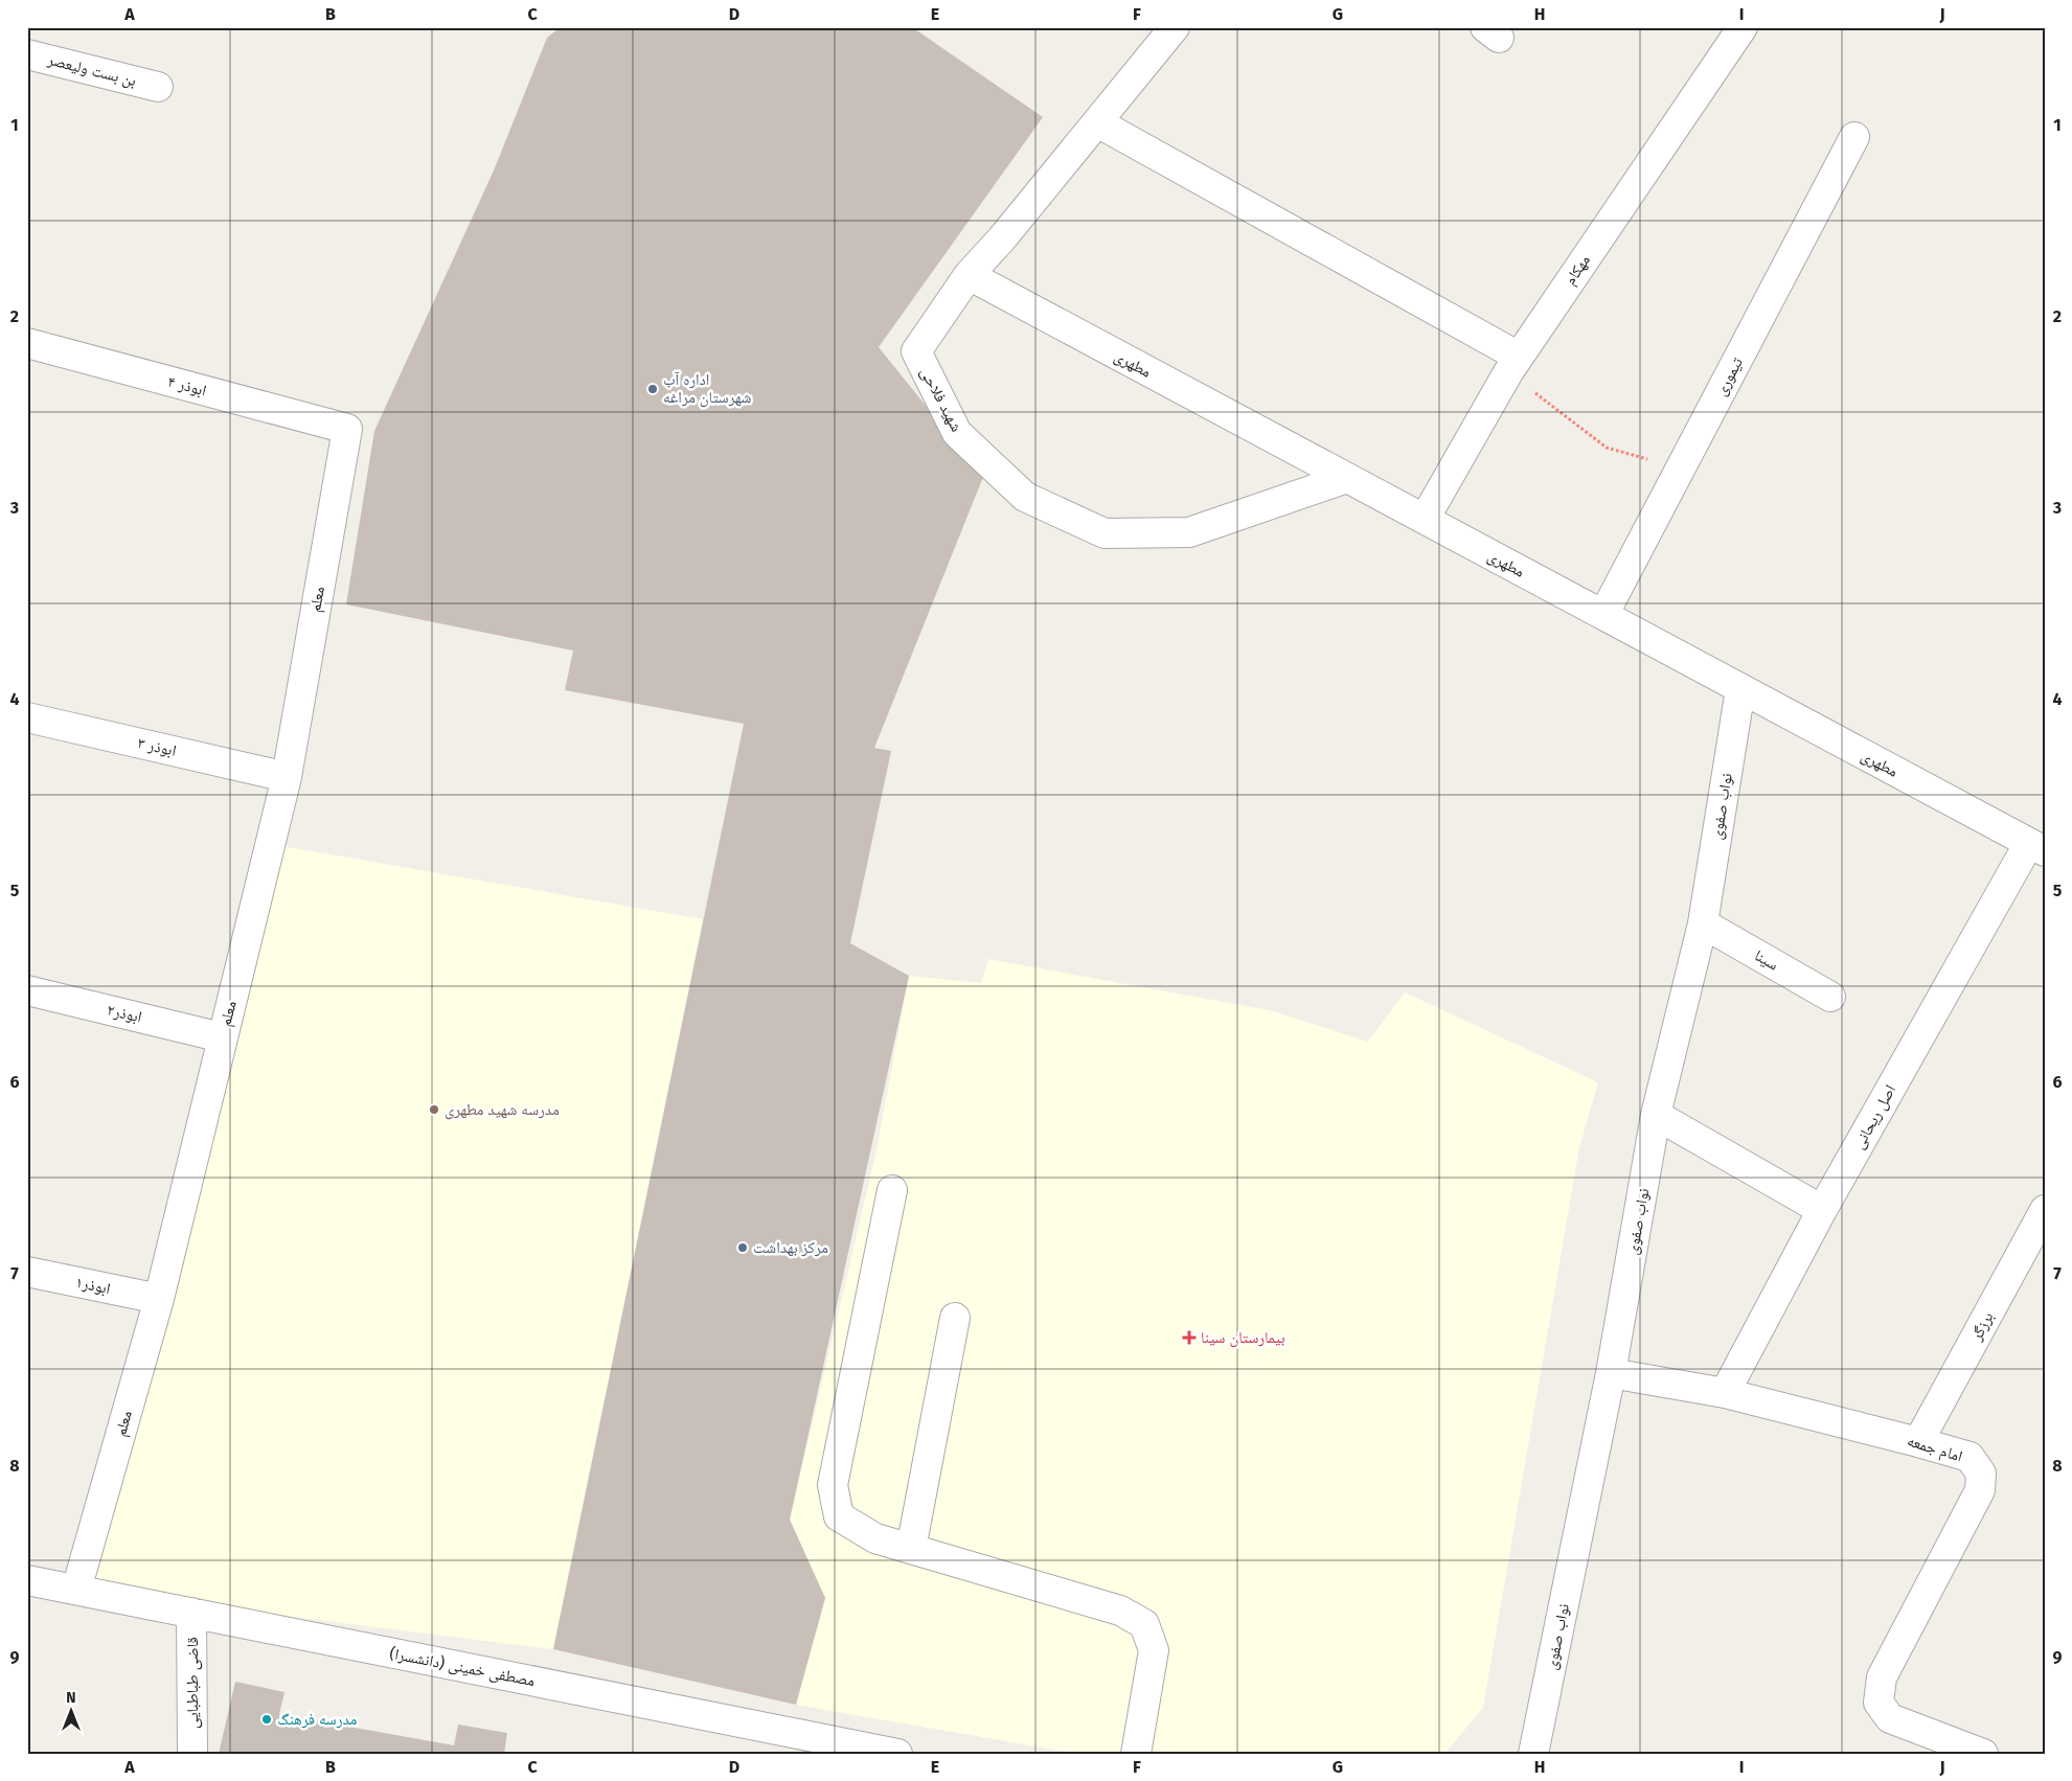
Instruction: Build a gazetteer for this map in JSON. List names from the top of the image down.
{
  "streets": {
    "street": [
      "بن بست ولیعصر",
      "مهکام",
      "مطهری",
      "تیموری",
      "ابوذر ۴",
      "شهید فلاحی",
      "معلم",
      "ابوذر ۳",
      "نواب صفوی",
      "سینا",
      "ابوذر۲",
      "اصل ریحانی",
      "ابوذر۱",
      "برزگر",
      "امام جمعه",
      "مصطفی خمینی (دانشسرا)",
      "قاضی طباطبایی"
    ]
  },
  "crossings": [
    ["مهکام", "مطهری"],
    ["مطهری", "تیموری"],
    ["مطهری", "شهید فلاحی"],
    ["مطهری", "نواب صفوی"],
    ["مطهری", "اصل ریحانی"],
    ["ابوذر ۴", "معلم"],
    ["معلم", "ابوذر ۳"],
    ["معلم", "ابوذر۲"],
    ["معلم", "ابوذر۱"],
    ["معلم", "مصطفی خمینی (دانشسرا)"],
    ["نواب صفوی", "سینا"],
    ["نواب صفوی", "امام جمعه"],
    ["اصل ریحانی", "امام جمعه"],
    ["برزگر", "امام جمعه"],
    ["مصطفی خمینی (دانشسرا)", "قاضی طباطبایی"]
  ],
  "places": {
    "other": [
      "اداره آب شهرستان مراغه",
      "مدرسه شهید مطهری",
      "مرکز بهداشت",
      "مدرسه فرهنگ"
    ],
    "health": ["بیمارستان سینا"]
  },
  "north": "top",
  "grid": {
    "columns": [
      "A",
      "B",
      "C",
      "D",
      "E",
      "F",
      "G",
      "H",
      "I",
      "J"
    ],
    "rows": [
      "1",
      "2",
      "3",
      "4",
      "5",
      "6",
      "7",
      "8",
      "9"
    ]
  }
}
